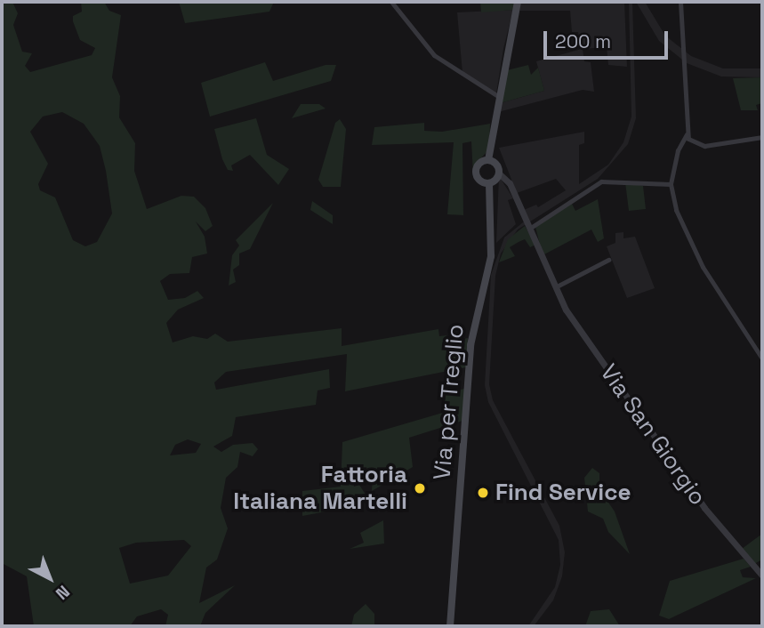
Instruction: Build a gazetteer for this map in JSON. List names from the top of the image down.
{
  "streets": {
    "main road": ["Via per Treglio"],
    "street": ["Via San Giorgio"]
  },
  "crossings": [
    ["Via per Treglio", "Via San Giorgio"]
  ],
  "places": ["Fattoria Italiana Martelli", "Find Service"],
  "scale_bar": "200 m",
  "north": "bottom right"
}
